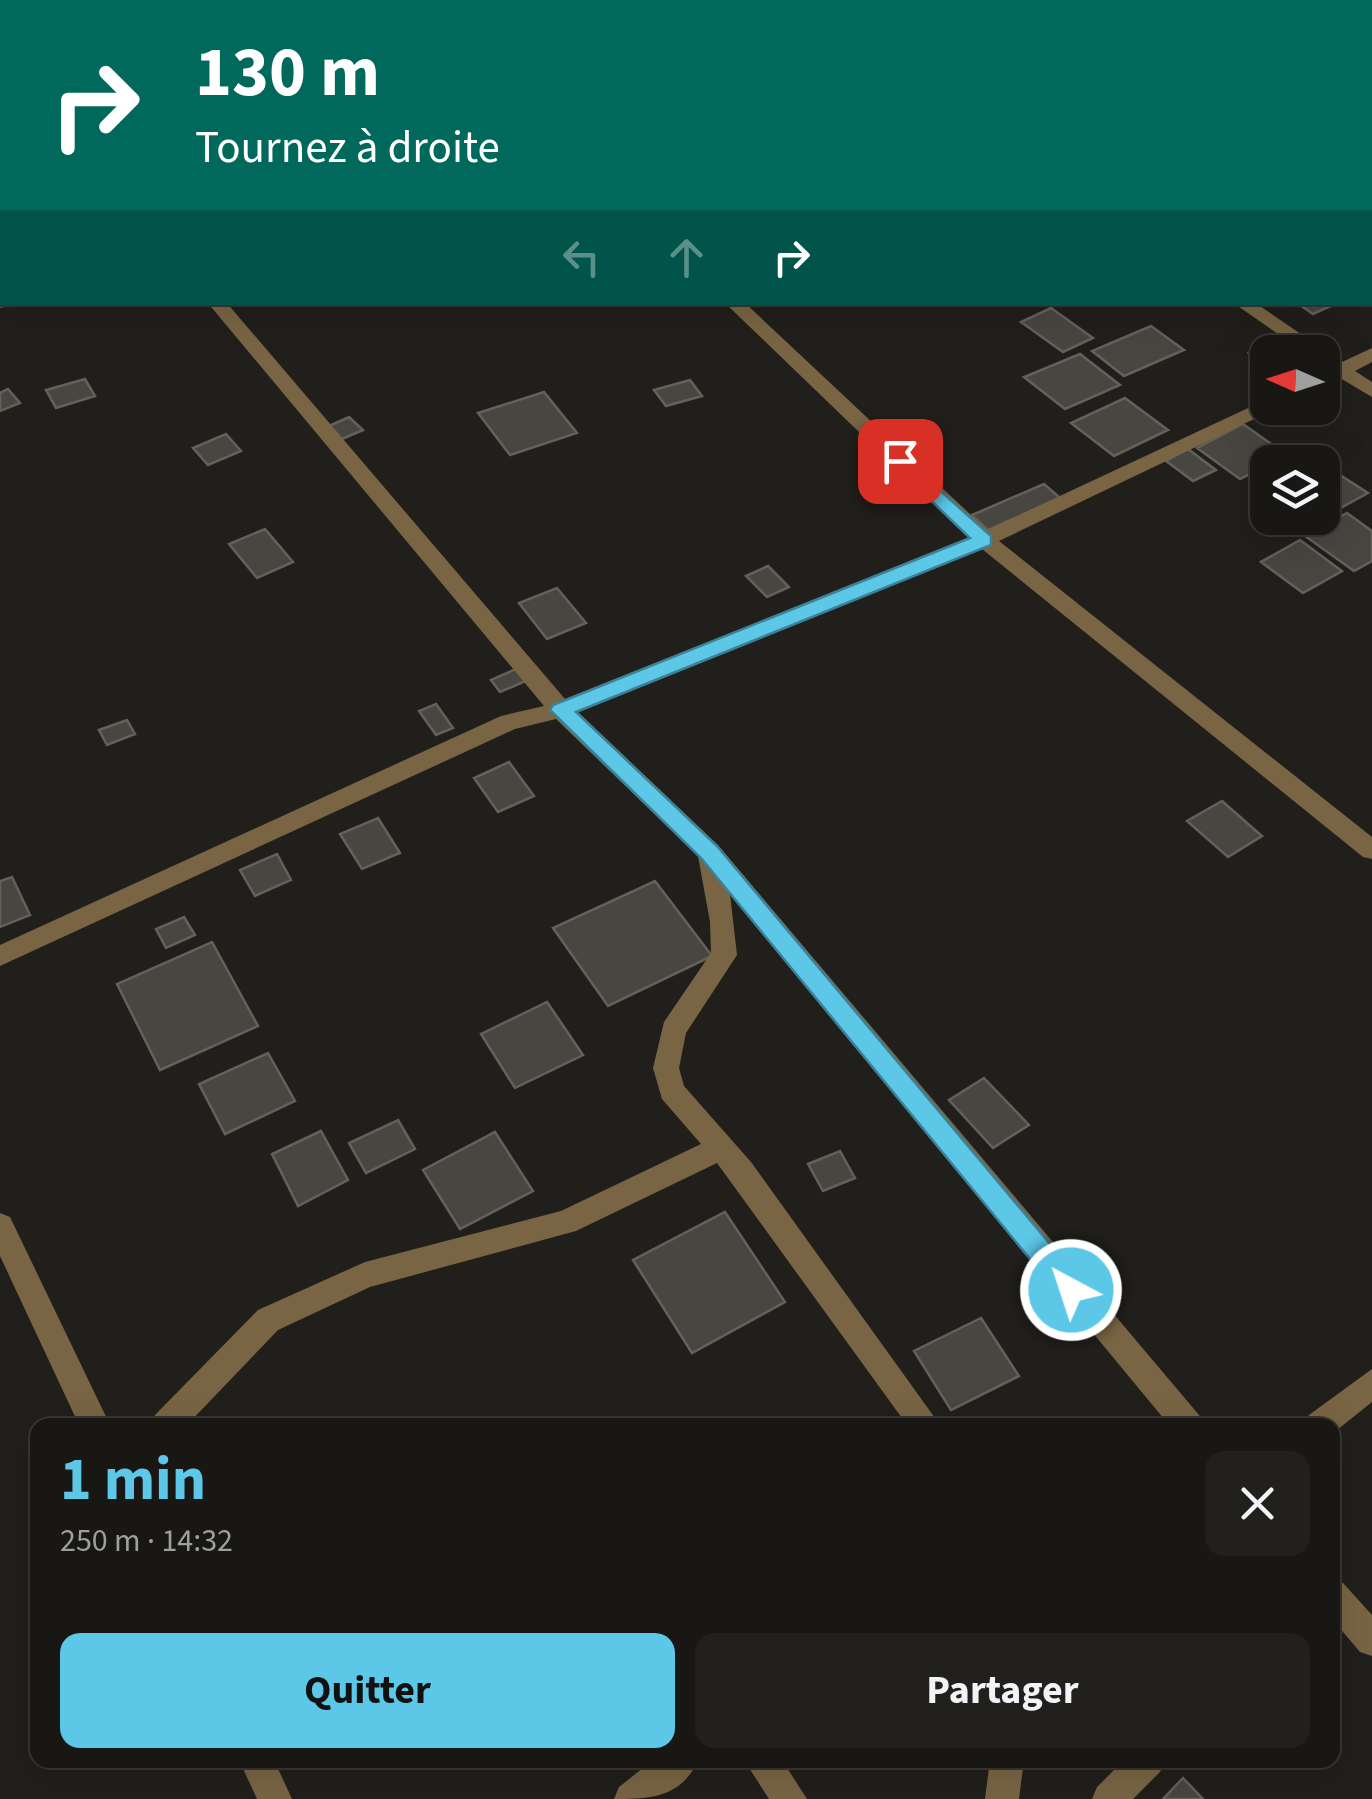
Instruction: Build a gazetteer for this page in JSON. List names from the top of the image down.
{
  "north": "left",
  "page": {
    "turn": ["130 m", "Tournez à droite"],
    "heading": ["1 min", "250 m · 14:32"],
    "buttons": ["Quitter", "Partager"]
  }
}
